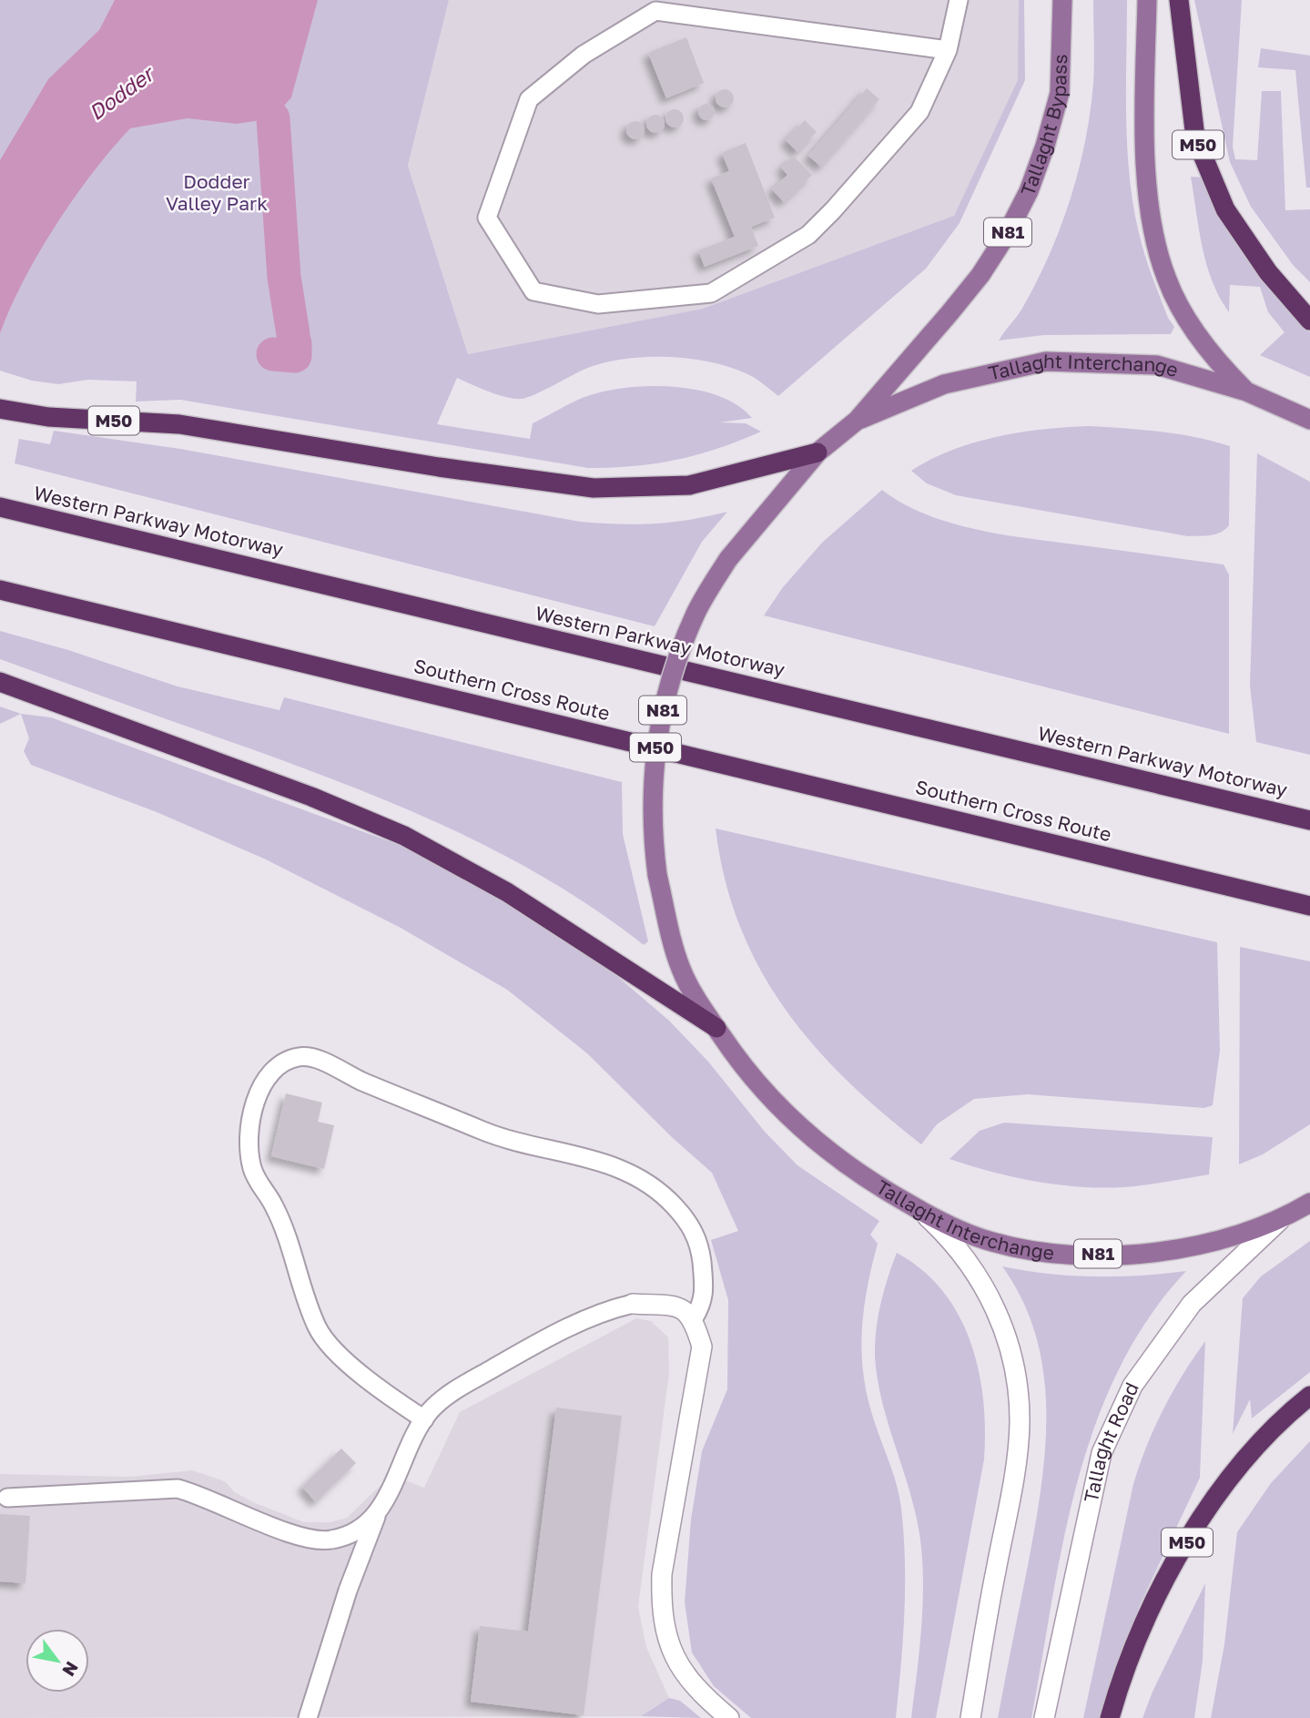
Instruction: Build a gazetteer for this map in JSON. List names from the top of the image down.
{
  "streets": {
    "highway": ["M50", "Western Parkway Motorway", "Southern Cross Route"],
    "main road": [
      "Tallaght Bypass",
      "N81",
      "Tallaght Interchange",
      "Tallaght Road"
    ]
  },
  "crossings": [
    ["Tallaght Bypass", "N81"],
    ["Tallaght Bypass", "Tallaght Interchange"],
    ["M50", "N81"],
    ["N81", "Tallaght Interchange"],
    ["Tallaght Interchange", "Tallaght Road"]
  ],
  "water": ["Dodder"],
  "parks": ["Dodder Valley Park"],
  "north": "bottom right"
}
